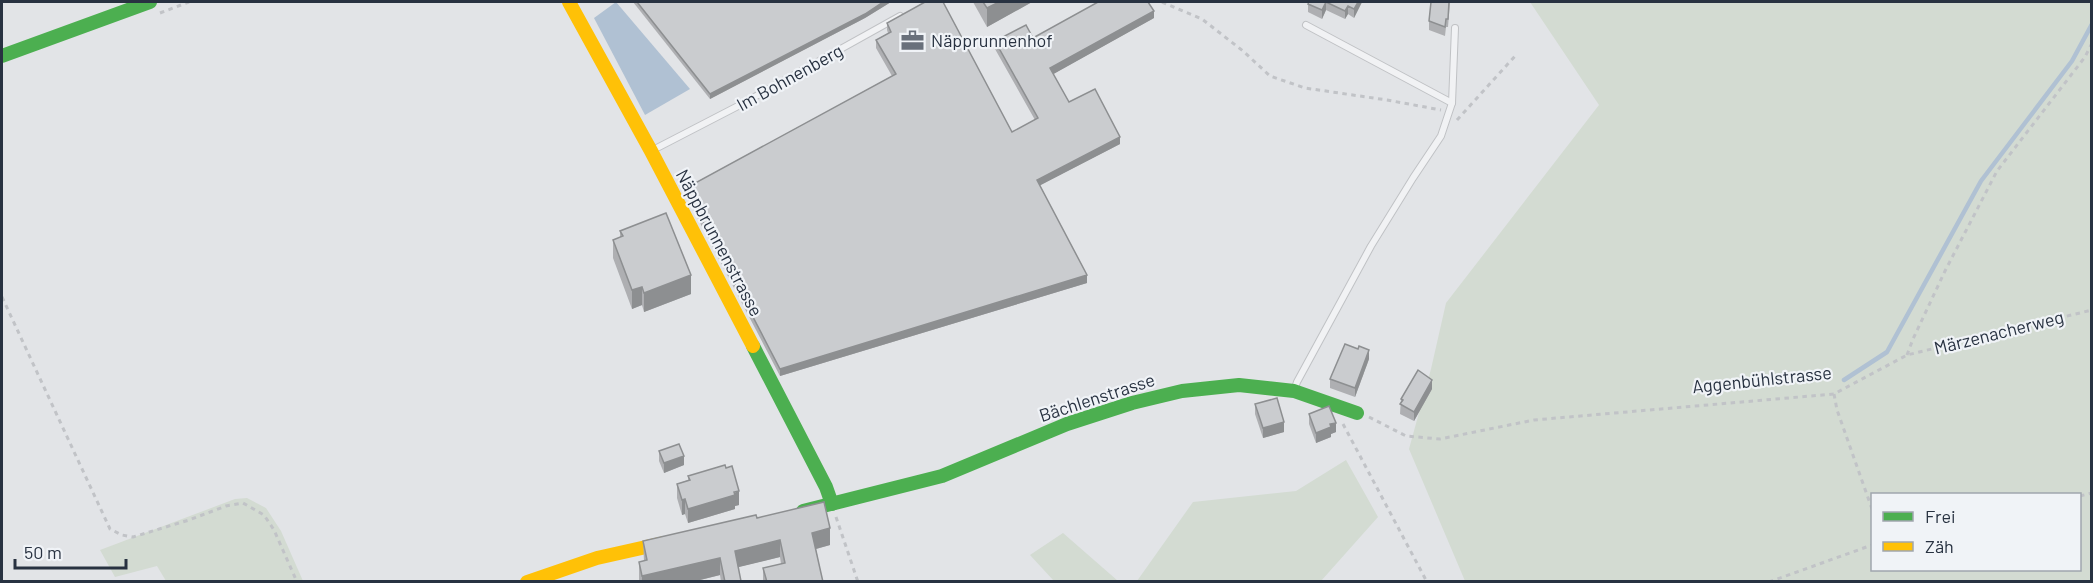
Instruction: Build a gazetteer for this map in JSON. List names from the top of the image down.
{
  "streets": {
    "street": ["Näppbrunnenstrasse", "Bächlenstrasse"],
    "lane": ["Im Bohnenberg"],
    "path": ["Märzenacherweg", "Aggenbühlstrasse"]
  },
  "crossings": [
    ["Im Bohnenberg", "Näppbrunnenstrasse"],
    ["Näppbrunnenstrasse", "Bächlenstrasse"],
    ["Märzenacherweg", "Aggenbühlstrasse"]
  ],
  "places": {
    "office": ["Näpprunnenhof"]
  },
  "legend": ["Frei", "Zäh"],
  "scale_bar": "50 m"
}
